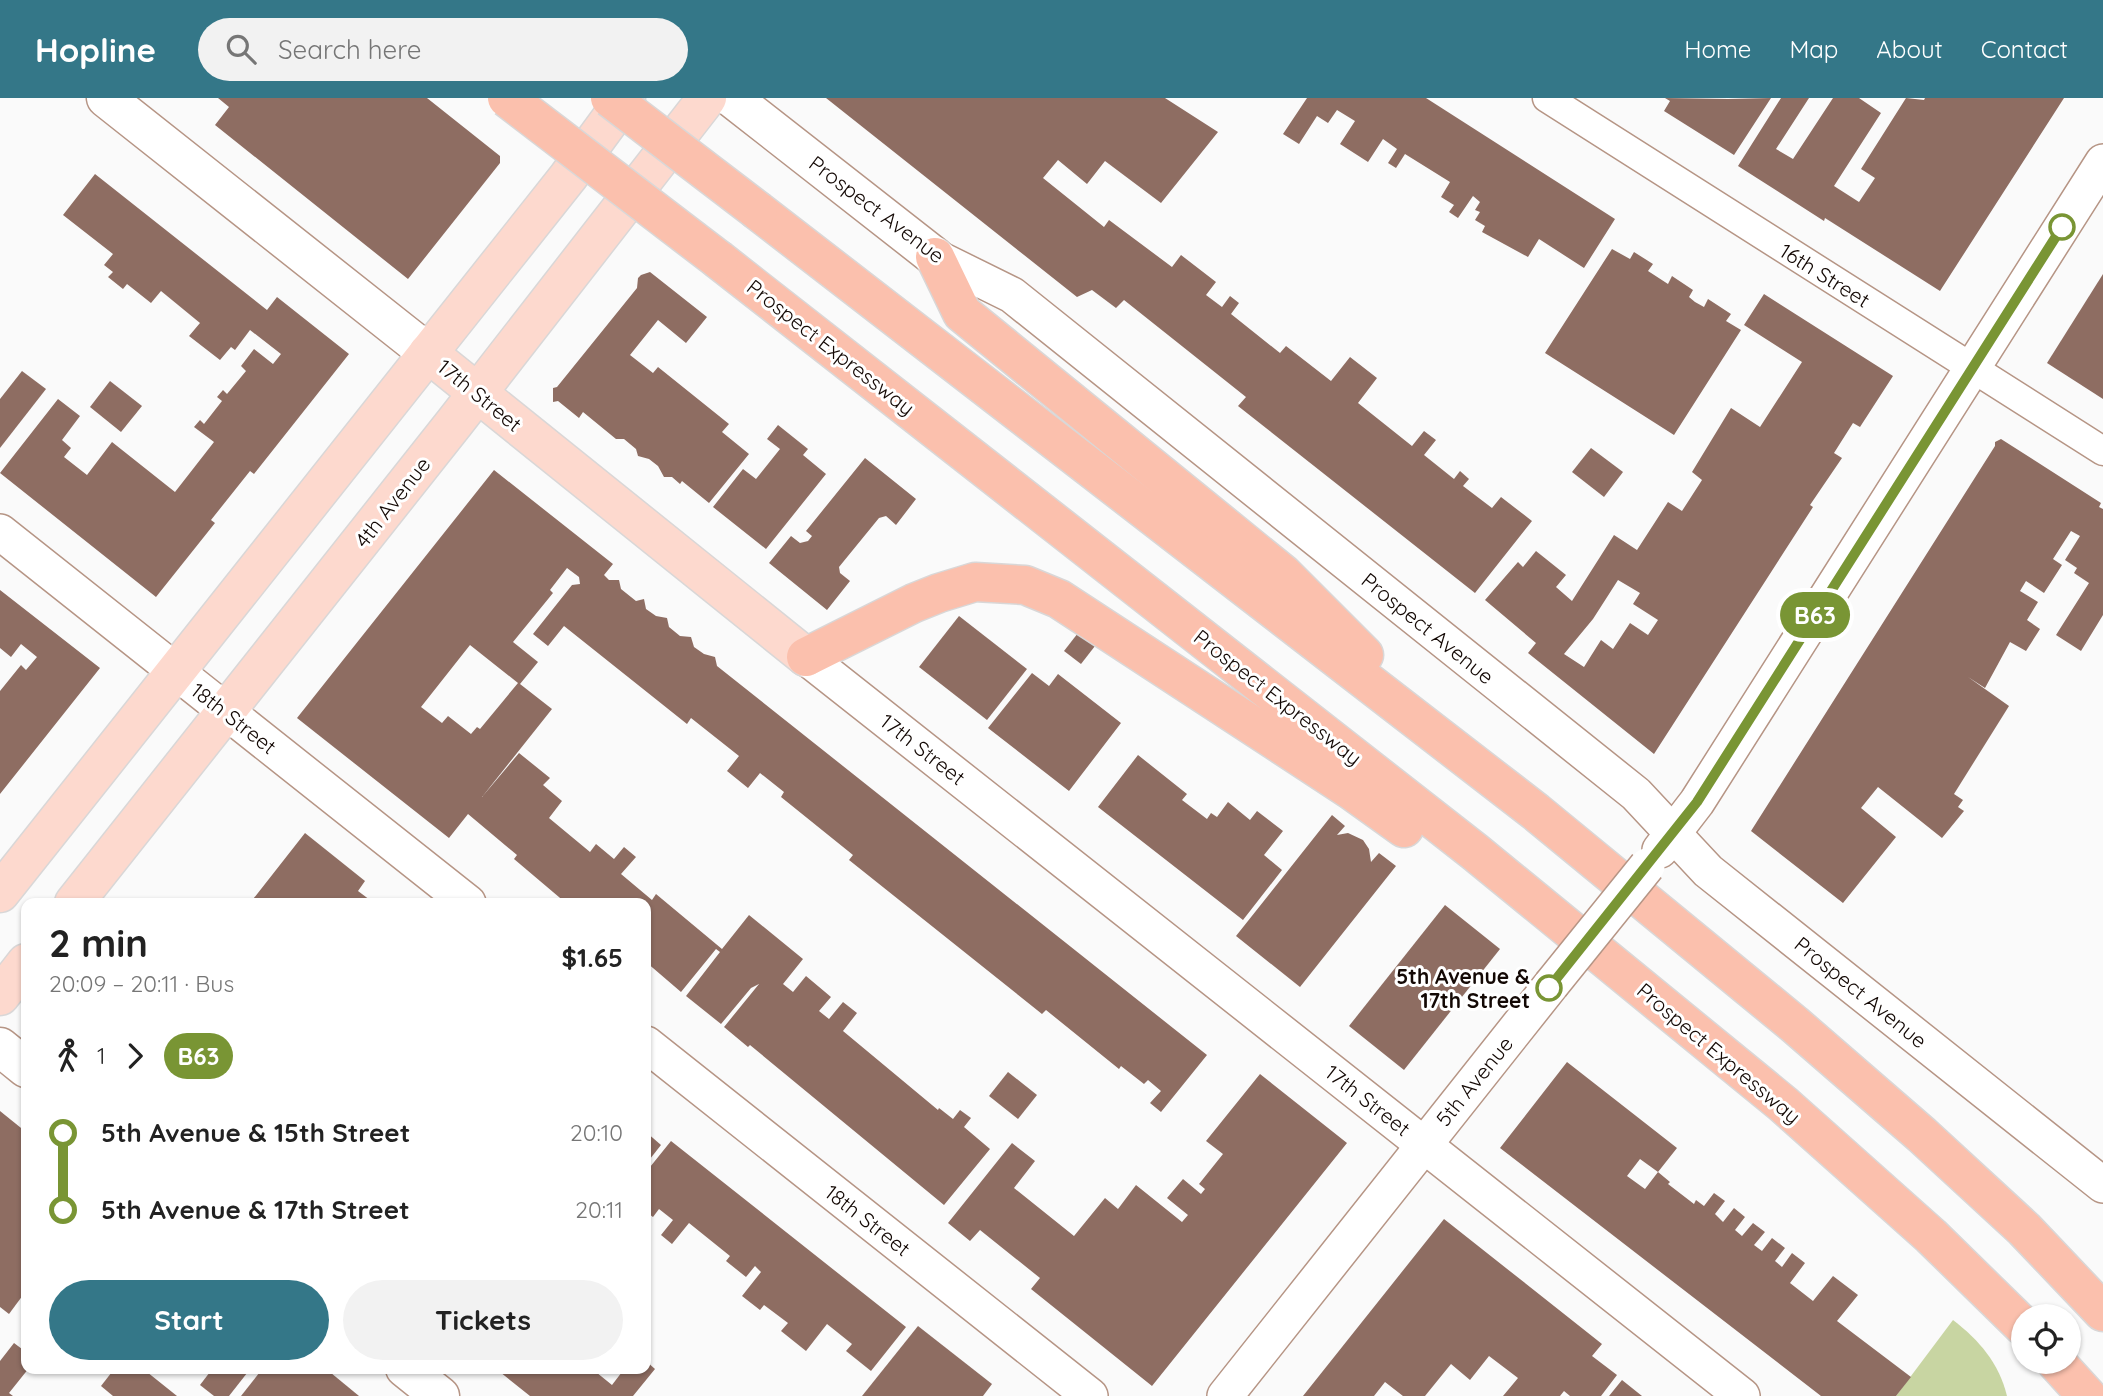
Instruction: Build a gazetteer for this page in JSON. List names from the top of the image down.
{
  "streets": {
    "highway": ["Prospect Expressway"],
    "main road": ["Prospect Avenue", "17th Street", "4th Avenue"],
    "street": ["16th Street", "18th Street", "5th Avenue"]
  },
  "crossings": [
    ["Prospect Avenue", "5th Avenue"],
    ["16th Street", "5th Avenue"],
    ["17th Street", "4th Avenue"],
    ["17th Street", "5th Avenue"],
    ["4th Avenue", "18th Street"]
  ],
  "places": ["5th Avenue & 17th Street"],
  "lines": ["bus line B63"],
  "page": {
    "header": "Hopline",
    "search": "Search here",
    "nav": [
      "Home",
      "Map",
      "About",
      "Contact"
    ],
    "on_map": "B63",
    "heading": ["2 min", "20:09 – 20:11 · Bus", "$1.65"],
    "legs": ["1", "B63"],
    "list": [
      {
        "name": "5th Avenue & 15th Street",
        "value": "20:10"
      },
      {
        "name": "5th Avenue & 17th Street",
        "value": "20:11"
      }
    ],
    "buttons": ["Start", "Tickets"]
  }
}
